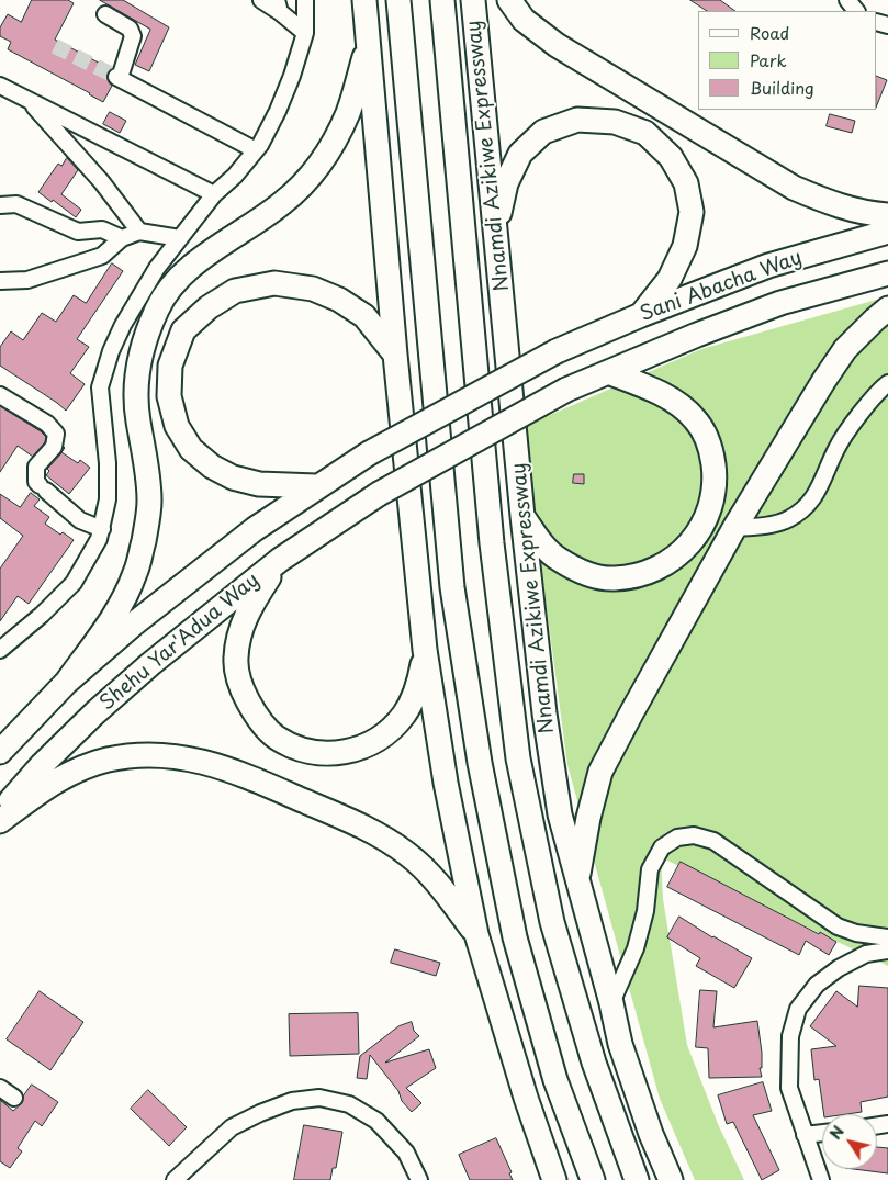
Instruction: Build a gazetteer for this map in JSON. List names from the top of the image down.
{
  "streets": {
    "highway": ["Nnamdi Azikiwe Expressway", "Sani Abacha Way", "Shehu Yar'Adua Way"]
  },
  "crossings": [
    ["Sani Abacha Way", "Shehu Yar'Adua Way"]
  ],
  "legend": ["Road", "Park", "Building"],
  "north": "top left"
}
